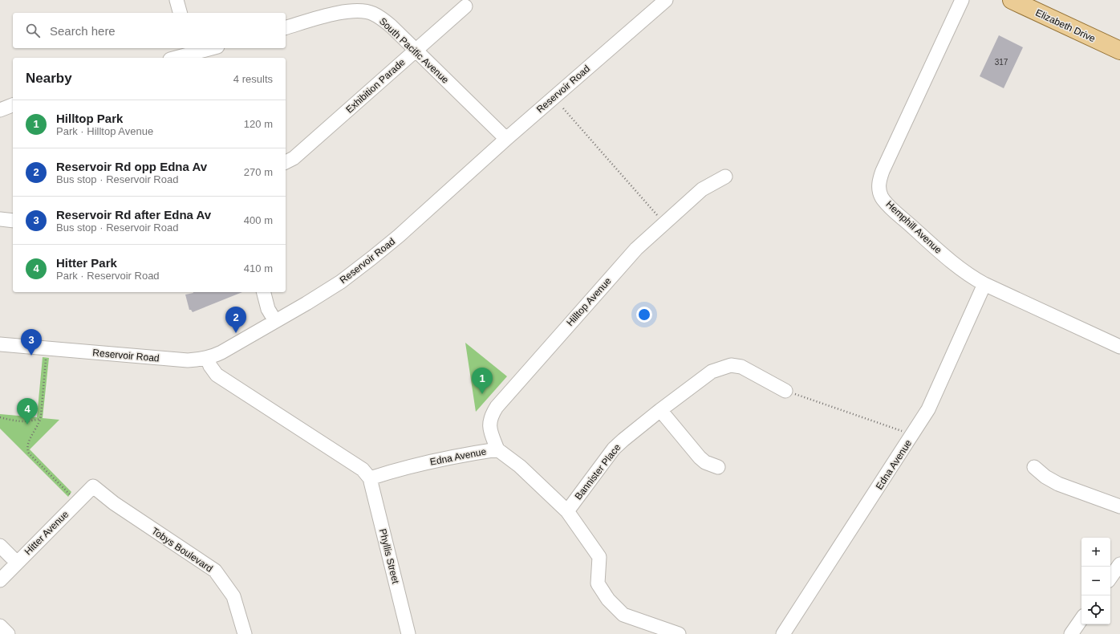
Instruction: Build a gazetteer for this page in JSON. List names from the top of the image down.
{
  "streets": {
    "main road": ["Elizabeth Drive"],
    "street": [
      "South Pacific Avenue",
      "Exhibition Parade",
      "Reservoir Road",
      "Hemphill Avenue",
      "Hilltop Avenue",
      "Edna Avenue",
      "Bannister Place",
      "Hitter Avenue",
      "Tobys Boulevard",
      "Phyllis Street"
    ]
  },
  "crossings": [
    ["South Pacific Avenue", "Exhibition Parade"],
    ["South Pacific Avenue", "Reservoir Road"],
    ["Hemphill Avenue", "Edna Avenue"],
    ["Hilltop Avenue", "Edna Avenue"],
    ["Edna Avenue", "Bannister Place"],
    ["Edna Avenue", "Phyllis Street"],
    ["Hitter Avenue", "Tobys Boulevard"]
  ],
  "house_numbers": ["317"],
  "page": {
    "search": "Search here",
    "heading": ["Nearby", "4 results"],
    "list": [
      {
        "mark": "1",
        "name": "Hilltop Park",
        "note": "Park · Hilltop Avenue",
        "value": "120 m"
      },
      {
        "mark": "2",
        "name": "Reservoir Rd opp Edna Av",
        "note": "Bus stop · Reservoir Road",
        "value": "270 m"
      },
      {
        "mark": "3",
        "name": "Reservoir Rd after Edna Av",
        "note": "Bus stop · Reservoir Road",
        "value": "400 m"
      },
      {
        "mark": "4",
        "name": "Hitter Park",
        "note": "Park · Reservoir Road",
        "value": "410 m"
      }
    ],
    "pins": [
      "2",
      "3",
      "1",
      "4"
    ],
    "map_buttons": ["+", "−"]
  }
}
